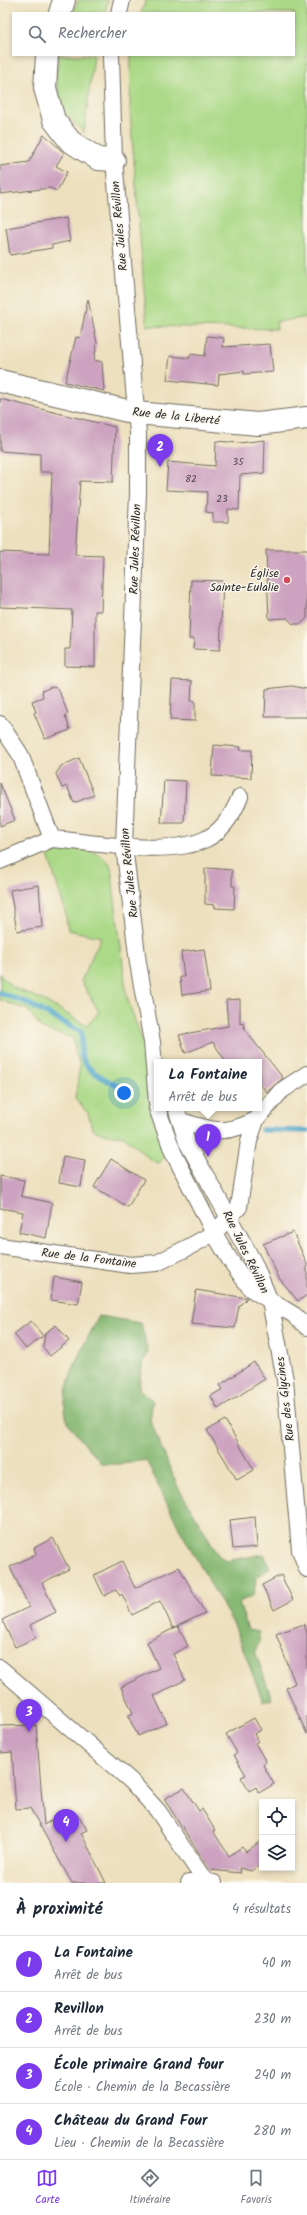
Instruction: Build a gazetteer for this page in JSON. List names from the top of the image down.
{
  "streets": {
    "street": [
      "Rue Jules Révillon",
      "Rue de la Liberté",
      "Rue de la Fontaine",
      "Rue des Glycines"
    ]
  },
  "crossings": [
    ["Rue Jules Révillon", "Rue de la Liberté"],
    ["Rue Jules Révillon", "Rue de la Fontaine"],
    ["Rue Jules Révillon", "Rue des Glycines"]
  ],
  "places": ["Église Sainte-Eulalie"],
  "house_numbers": ["35", "82", "23"],
  "page": {
    "search": "Rechercher",
    "pins": [
      "2",
      "1",
      "3",
      "4"
    ],
    "popup": ["La Fontaine", "Arrêt de bus"],
    "heading": ["À proximité", "4 résultats"],
    "list": [
      {
        "mark": "1",
        "name": "La Fontaine",
        "note": "Arrêt de bus",
        "value": "40 m"
      },
      {
        "mark": "2",
        "name": "Revillon",
        "note": "Arrêt de bus",
        "value": "230 m"
      },
      {
        "mark": "3",
        "name": "École primaire Grand four",
        "note": "École · Chemin de la Becassière",
        "value": "240 m"
      },
      {
        "mark": "4",
        "name": "Château du Grand Four",
        "note": "Lieu · Chemin de la Becassière",
        "value": "280 m"
      }
    ],
    "nav": ["Carte", "Itinéraire", "Favoris"]
  }
}
